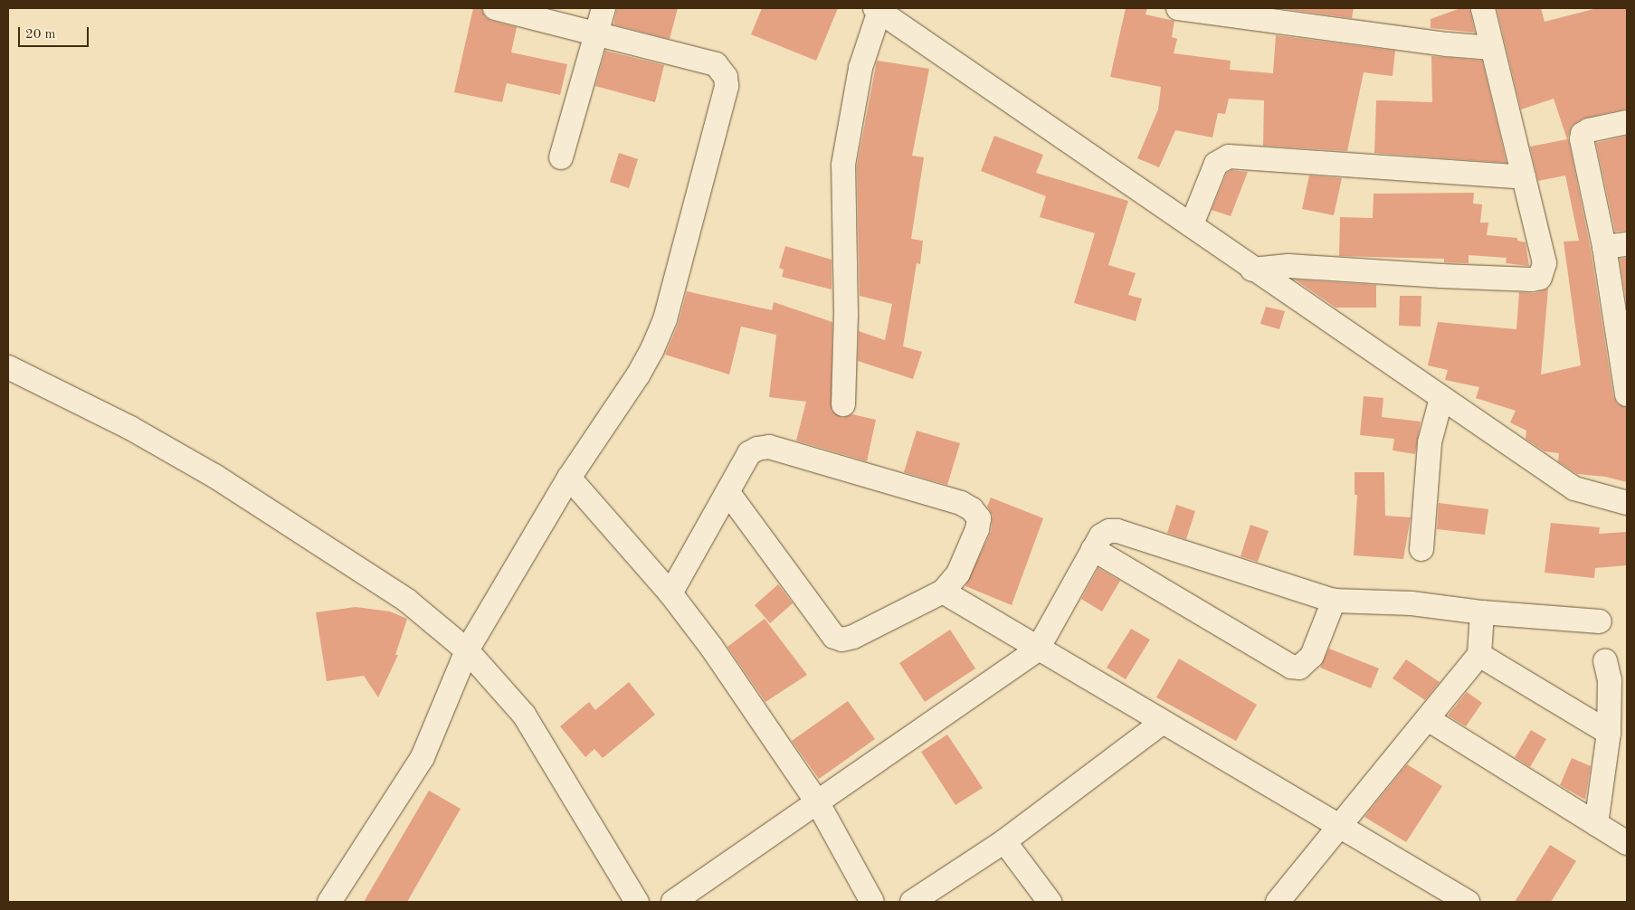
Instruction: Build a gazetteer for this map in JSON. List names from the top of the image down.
{
  "scale_bar": "20 m"
}
